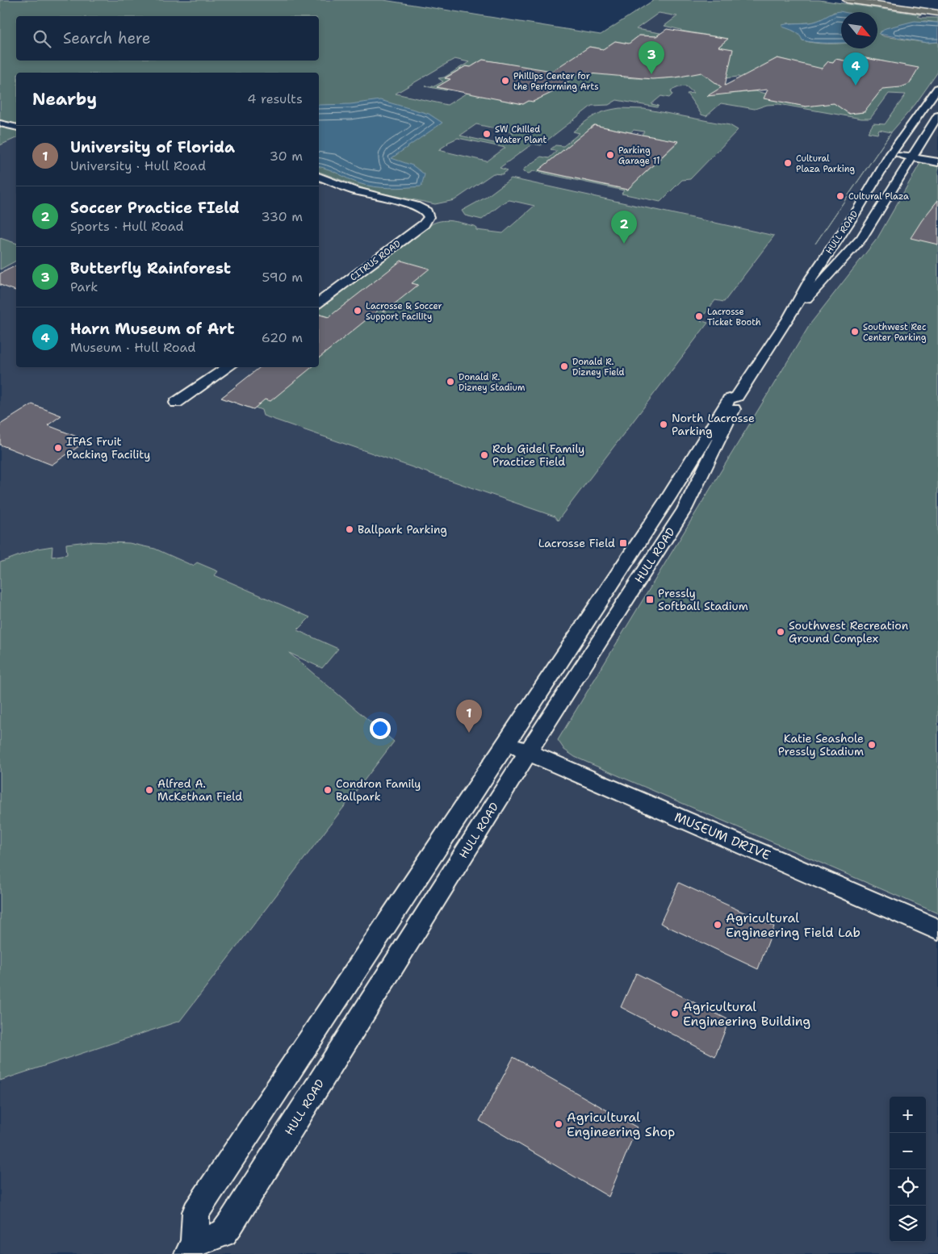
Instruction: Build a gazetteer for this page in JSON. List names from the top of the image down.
{
  "streets": {
    "street": ["HULL ROAD", "CITRUS ROAD", "MUSEUM DRIVE"]
  },
  "crossings": [
    ["HULL ROAD", "MUSEUM DRIVE"]
  ],
  "places": {
    "other": [
      "Phillips Center for the Performing Arts",
      "SW Chilled Water Plant",
      "Parking Garage 11",
      "Cultural Plaza Parking",
      "Cultural Plaza",
      "Lacrosse & Soccer Support Facility",
      "Lacrosse Ticket Booth",
      "Southwest Rec Center Parking",
      "Donald R. Dizney Field",
      "Donald R. Dizney Stadium",
      "North Lacrosse Parking",
      "IFAS Fruit Packing Facility",
      "Rob Gidel Family Practice Field",
      "Ballpark Parking",
      "Southwest Recreation Ground Complex",
      "Katie Seashole Pressly Stadium",
      "Alfred A. McKethan Field",
      "Condron Family Ballpark",
      "Agricultural Engineering Field Lab",
      "Agricultural Engineering Building",
      "Agricultural Engineering Shop"
    ],
    "transit": ["Lacrosse Field", "Pressly Softball Stadium"]
  },
  "north": "bottom right",
  "page": {
    "search": "Search here",
    "pins": [
      "3",
      "4",
      "2",
      "1"
    ],
    "heading": ["Nearby", "4 results"],
    "list": [
      {
        "mark": "1",
        "name": "University of Florida",
        "note": "University · Hull Road",
        "value": "30 m"
      },
      {
        "mark": "2",
        "name": "Soccer Practice FIeld",
        "note": "Sports · Hull Road",
        "value": "330 m"
      },
      {
        "mark": "3",
        "name": "Butterfly Rainforest",
        "note": "Park",
        "value": "590 m"
      },
      {
        "mark": "4",
        "name": "Harn Museum of Art",
        "note": "Museum · Hull Road",
        "value": "620 m"
      }
    ],
    "map_buttons": ["+", "−"]
  }
}
